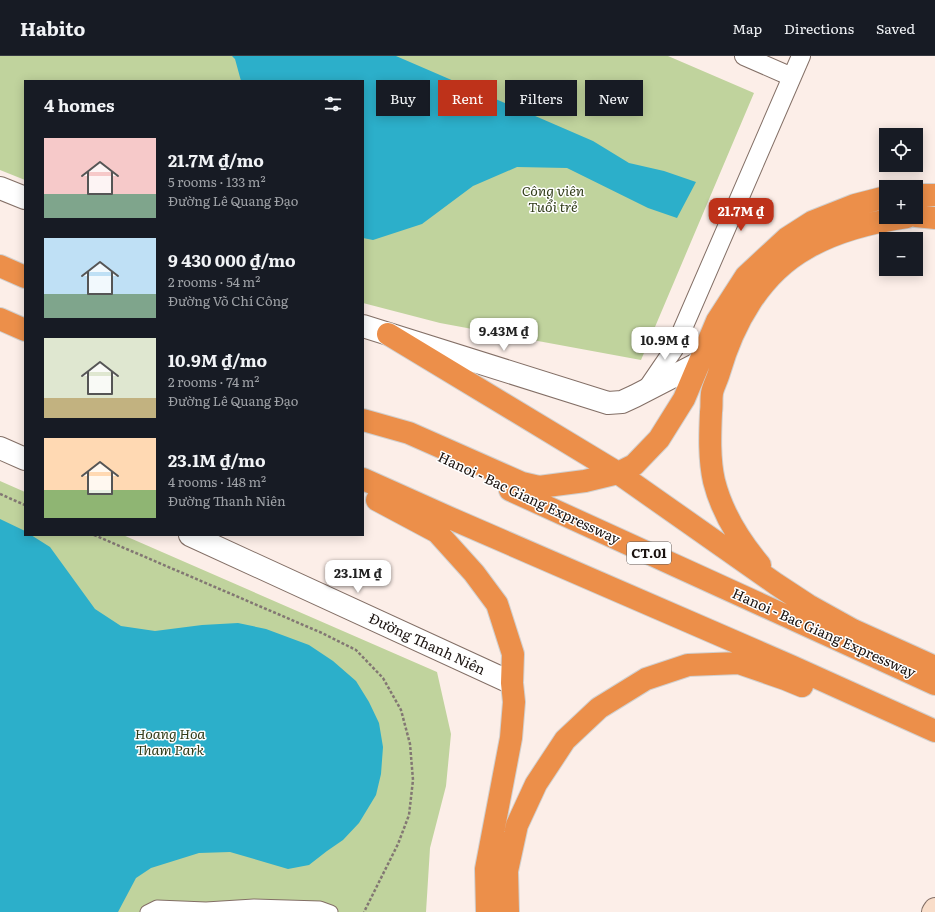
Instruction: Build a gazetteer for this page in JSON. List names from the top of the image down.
{
  "streets": {
    "highway": ["Hanoi - Bac Giang Expressway", "CT.01"],
    "street": ["Đường Thanh Niên"]
  },
  "parks": ["Công viên Tuổi trẻ", "Hoang Hoa Tham Park"],
  "page": {
    "header": "Habito",
    "nav": ["Map", "Directions", "Saved"],
    "chip": [
      "Buy",
      "Rent",
      "Filters",
      "New"
    ],
    "heading": "4 homes",
    "map_buttons": ["+", "−"],
    "list": [
      {
        "name": "21.7M ₫/mo",
        "note": "5 rooms · 133 m² · Đường Lê Quang Đạo"
      },
      {
        "name": "9 430 000 ₫/mo",
        "note": "2 rooms · 54 m² · Đường Võ Chí Công"
      },
      {
        "name": "10.9M ₫/mo",
        "note": "2 rooms · 74 m² · Đường Lê Quang Đạo"
      },
      {
        "name": "23.1M ₫/mo",
        "note": "4 rooms · 148 m² · Đường Thanh Niên"
      }
    ],
    "price": [
      "21.7M ₫",
      "9.43M ₫",
      "10.9M ₫",
      "23.1M ₫"
    ]
  }
}
